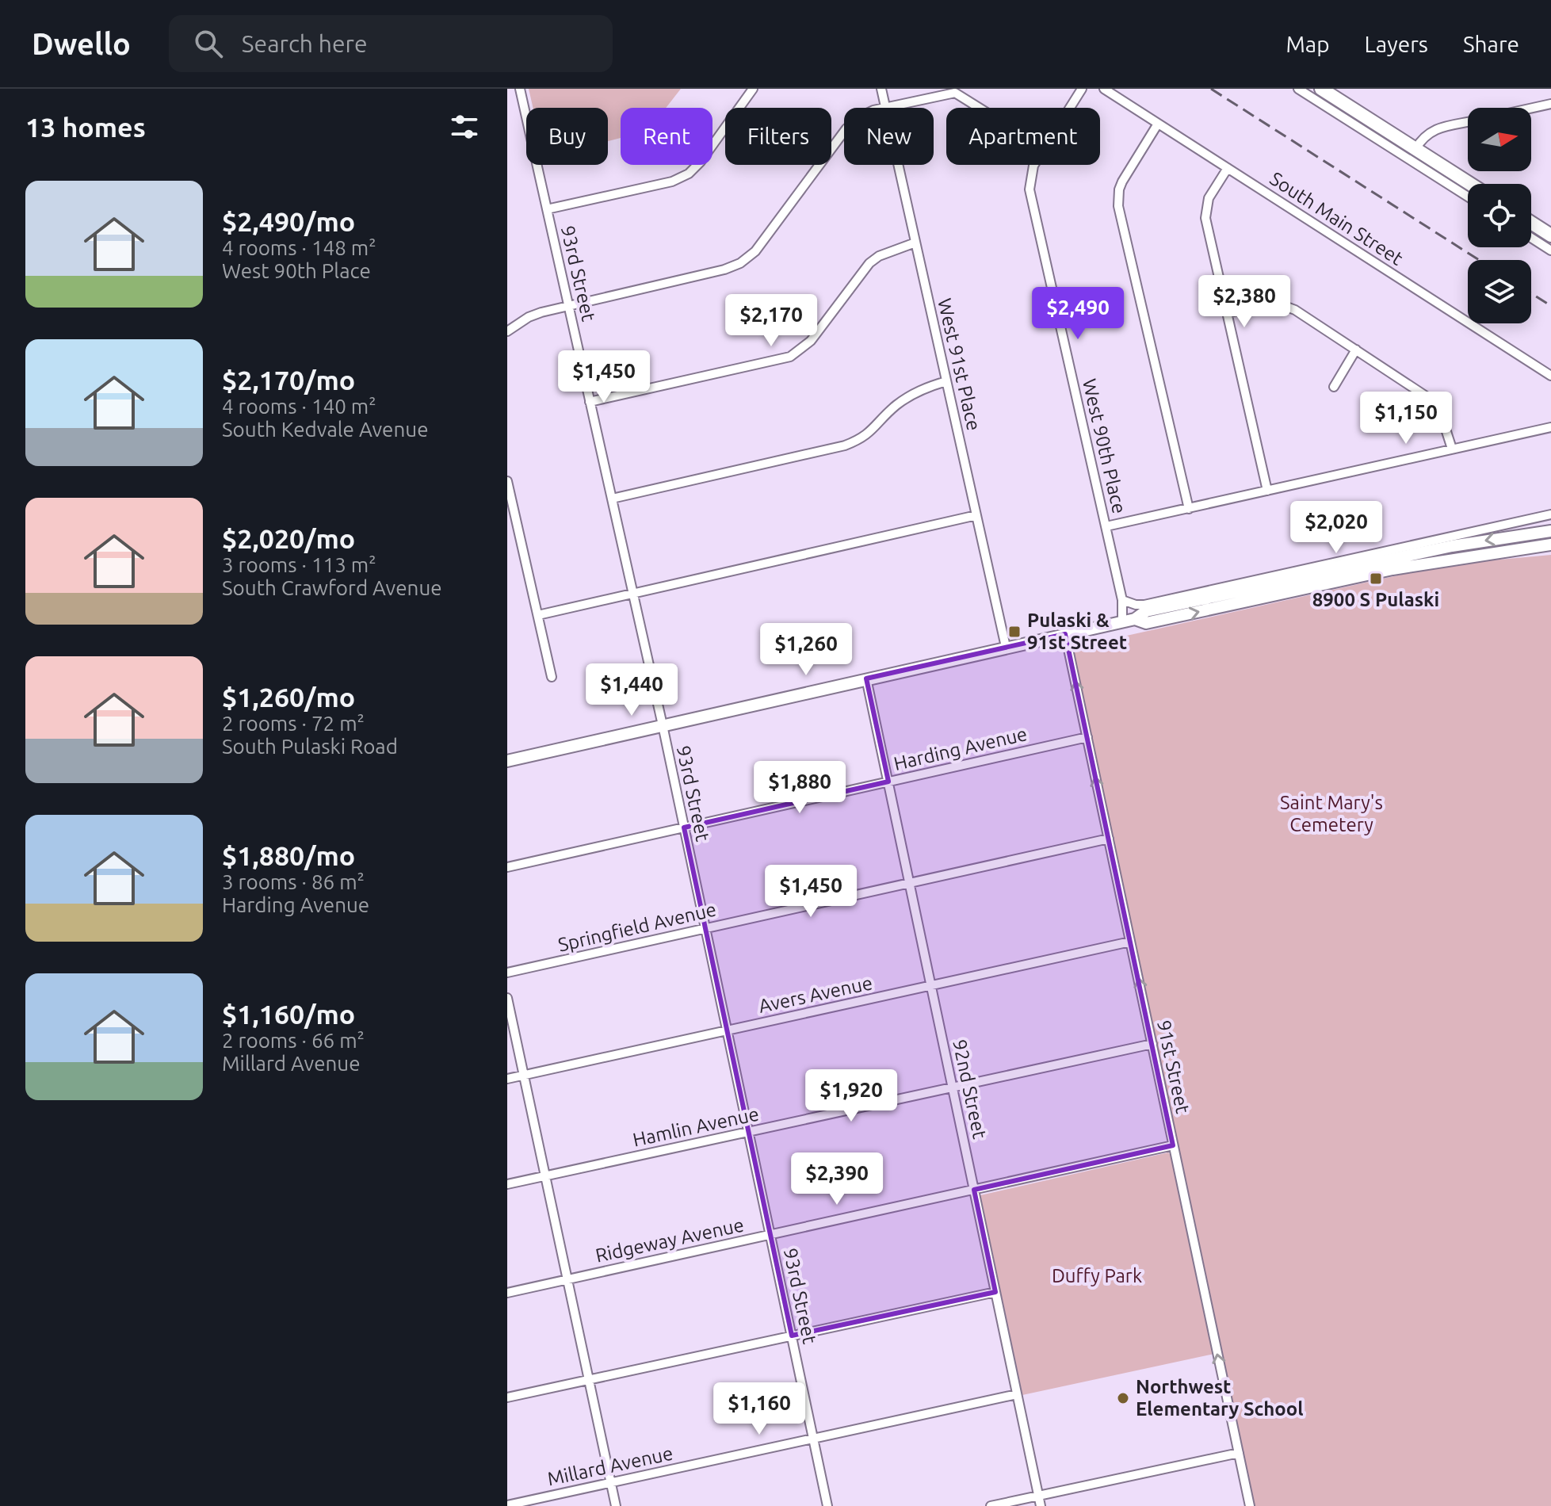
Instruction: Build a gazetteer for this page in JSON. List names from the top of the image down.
{
  "streets": {
    "street": [
      "South Main Street",
      "93rd Street",
      "West 91st Place",
      "West 90th Place",
      "Harding Avenue",
      "Springfield Avenue",
      "Avers Avenue",
      "91st Street",
      "92nd Street",
      "Hamlin Avenue",
      "Ridgeway Avenue",
      "Millard Avenue"
    ]
  },
  "crossings": [
    ["93rd Street", "Harding Avenue"],
    ["93rd Street", "Springfield Avenue"],
    ["93rd Street", "Avers Avenue"],
    ["93rd Street", "Hamlin Avenue"],
    ["93rd Street", "Ridgeway Avenue"],
    ["93rd Street", "Millard Avenue"],
    ["Harding Avenue", "91st Street"],
    ["Harding Avenue", "92nd Street"],
    ["Springfield Avenue", "91st Street"],
    ["Springfield Avenue", "92nd Street"],
    ["Avers Avenue", "91st Street"],
    ["Avers Avenue", "92nd Street"],
    ["91st Street", "Hamlin Avenue"],
    ["91st Street", "Ridgeway Avenue"],
    ["92nd Street", "Hamlin Avenue"],
    ["92nd Street", "Ridgeway Avenue"],
    ["92nd Street", "Millard Avenue"]
  ],
  "one_way": ["91st Street"],
  "parks": ["Saint Mary's Cemetery", "Duffy Park"],
  "places": {
    "transit": ["8900 S Pulaski", "Pulaski & 91st Street"],
    "other": ["Northwest Elementary School"]
  },
  "north": "right",
  "page": {
    "header": "Dwello",
    "search": "Search here",
    "nav": ["Map", "Layers", "Share"],
    "heading": "13 homes",
    "chip": [
      "Buy",
      "Rent",
      "Filters",
      "New",
      "Apartment"
    ],
    "list": [
      {
        "name": "$2,490/mo",
        "note": "4 rooms · 148 m² · West 90th Place"
      },
      {
        "name": "$2,170/mo",
        "note": "4 rooms · 140 m² · South Kedvale Avenue"
      },
      {
        "name": "$2,020/mo",
        "note": "3 rooms · 113 m² · South Crawford Avenue"
      },
      {
        "name": "$1,260/mo",
        "note": "2 rooms · 72 m² · South Pulaski Road"
      },
      {
        "name": "$1,880/mo",
        "note": "3 rooms · 86 m² · Harding Avenue"
      },
      {
        "name": "$1,160/mo",
        "note": "2 rooms · 66 m² · Millard Avenue"
      }
    ],
    "price": [
      "$2,380",
      "$2,490",
      "$2,170",
      "$1,450",
      "$1,150",
      "$2,020",
      "$1,260",
      "$1,440",
      "$1,880",
      "$1,450",
      "$1,920",
      "$2,390",
      "$1,160"
    ]
  }
}
